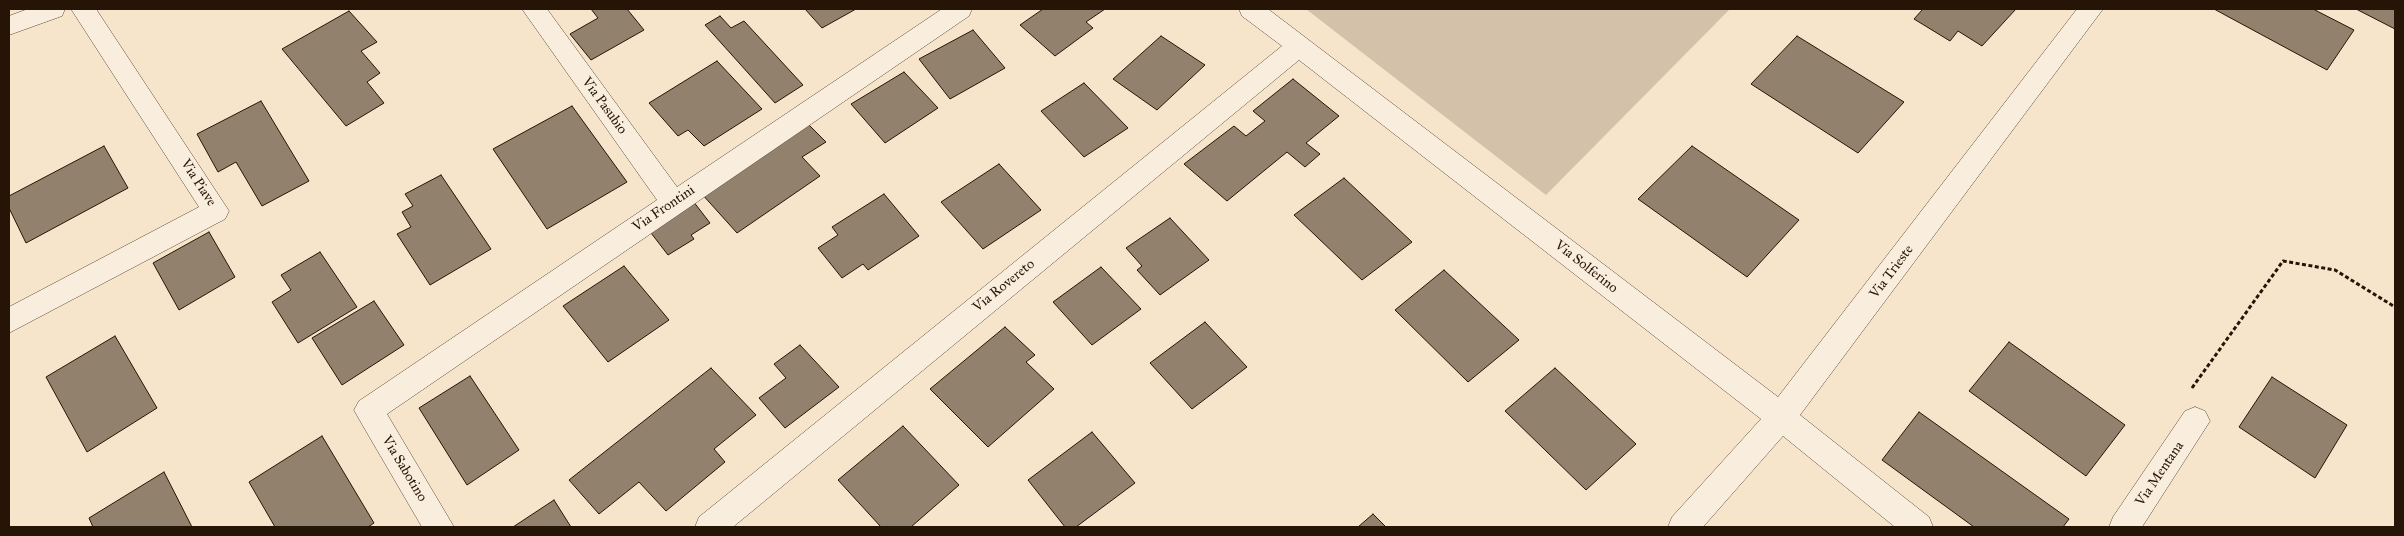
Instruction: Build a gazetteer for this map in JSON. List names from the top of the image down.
{
  "streets": {
    "street": [
      "Via Pasubio",
      "Via Piave",
      "Via Frontini",
      "Via Solferino",
      "Via Trieste",
      "Via Rovereto",
      "Via Sabotino",
      "Via Mentana"
    ]
  },
  "crossings": [
    ["Via Pasubio", "Via Frontini"],
    ["Via Frontini", "Via Sabotino"],
    ["Via Solferino", "Via Trieste"],
    ["Via Solferino", "Via Rovereto"]
  ]
}
